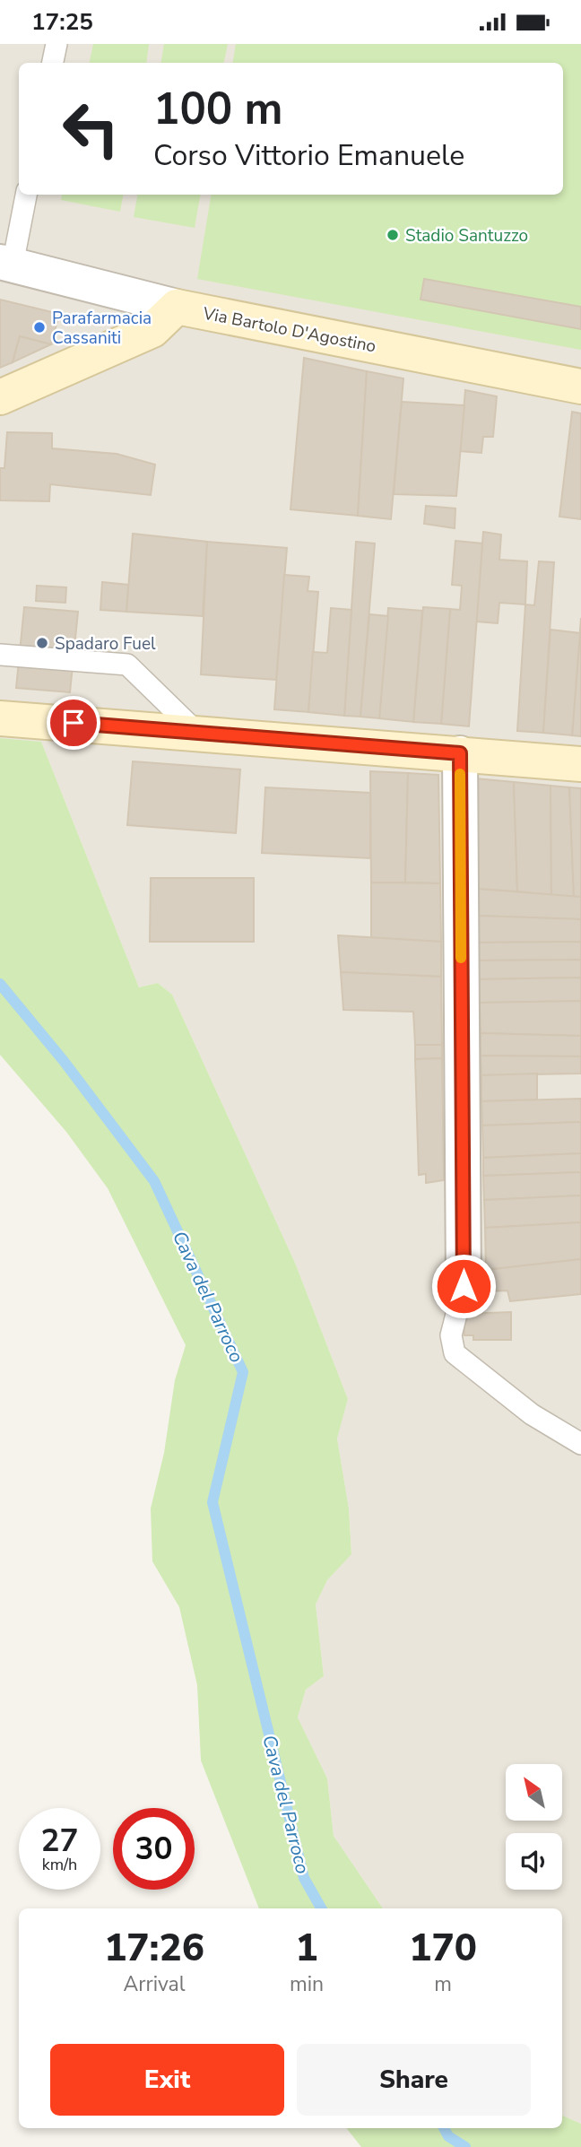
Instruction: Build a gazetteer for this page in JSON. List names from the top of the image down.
{
  "streets": {
    "main road": ["Via Bartolo D'Agostino"]
  },
  "water": ["Cava del Parroco"],
  "places": ["Stadio Santuzzo", "Parafarmacia Cassaniti", "Spadaro Fuel"],
  "north": "top left",
  "page": {
    "status": "17:25",
    "turn": ["100 m", "Corso Vittorio Emanuele"],
    "speed": "27 km/h",
    "limit": "30",
    "eta": [
      "17:26",
      "Arrival",
      "1",
      "min",
      "170",
      "m"
    ],
    "buttons": ["Exit", "Share"]
  }
}
